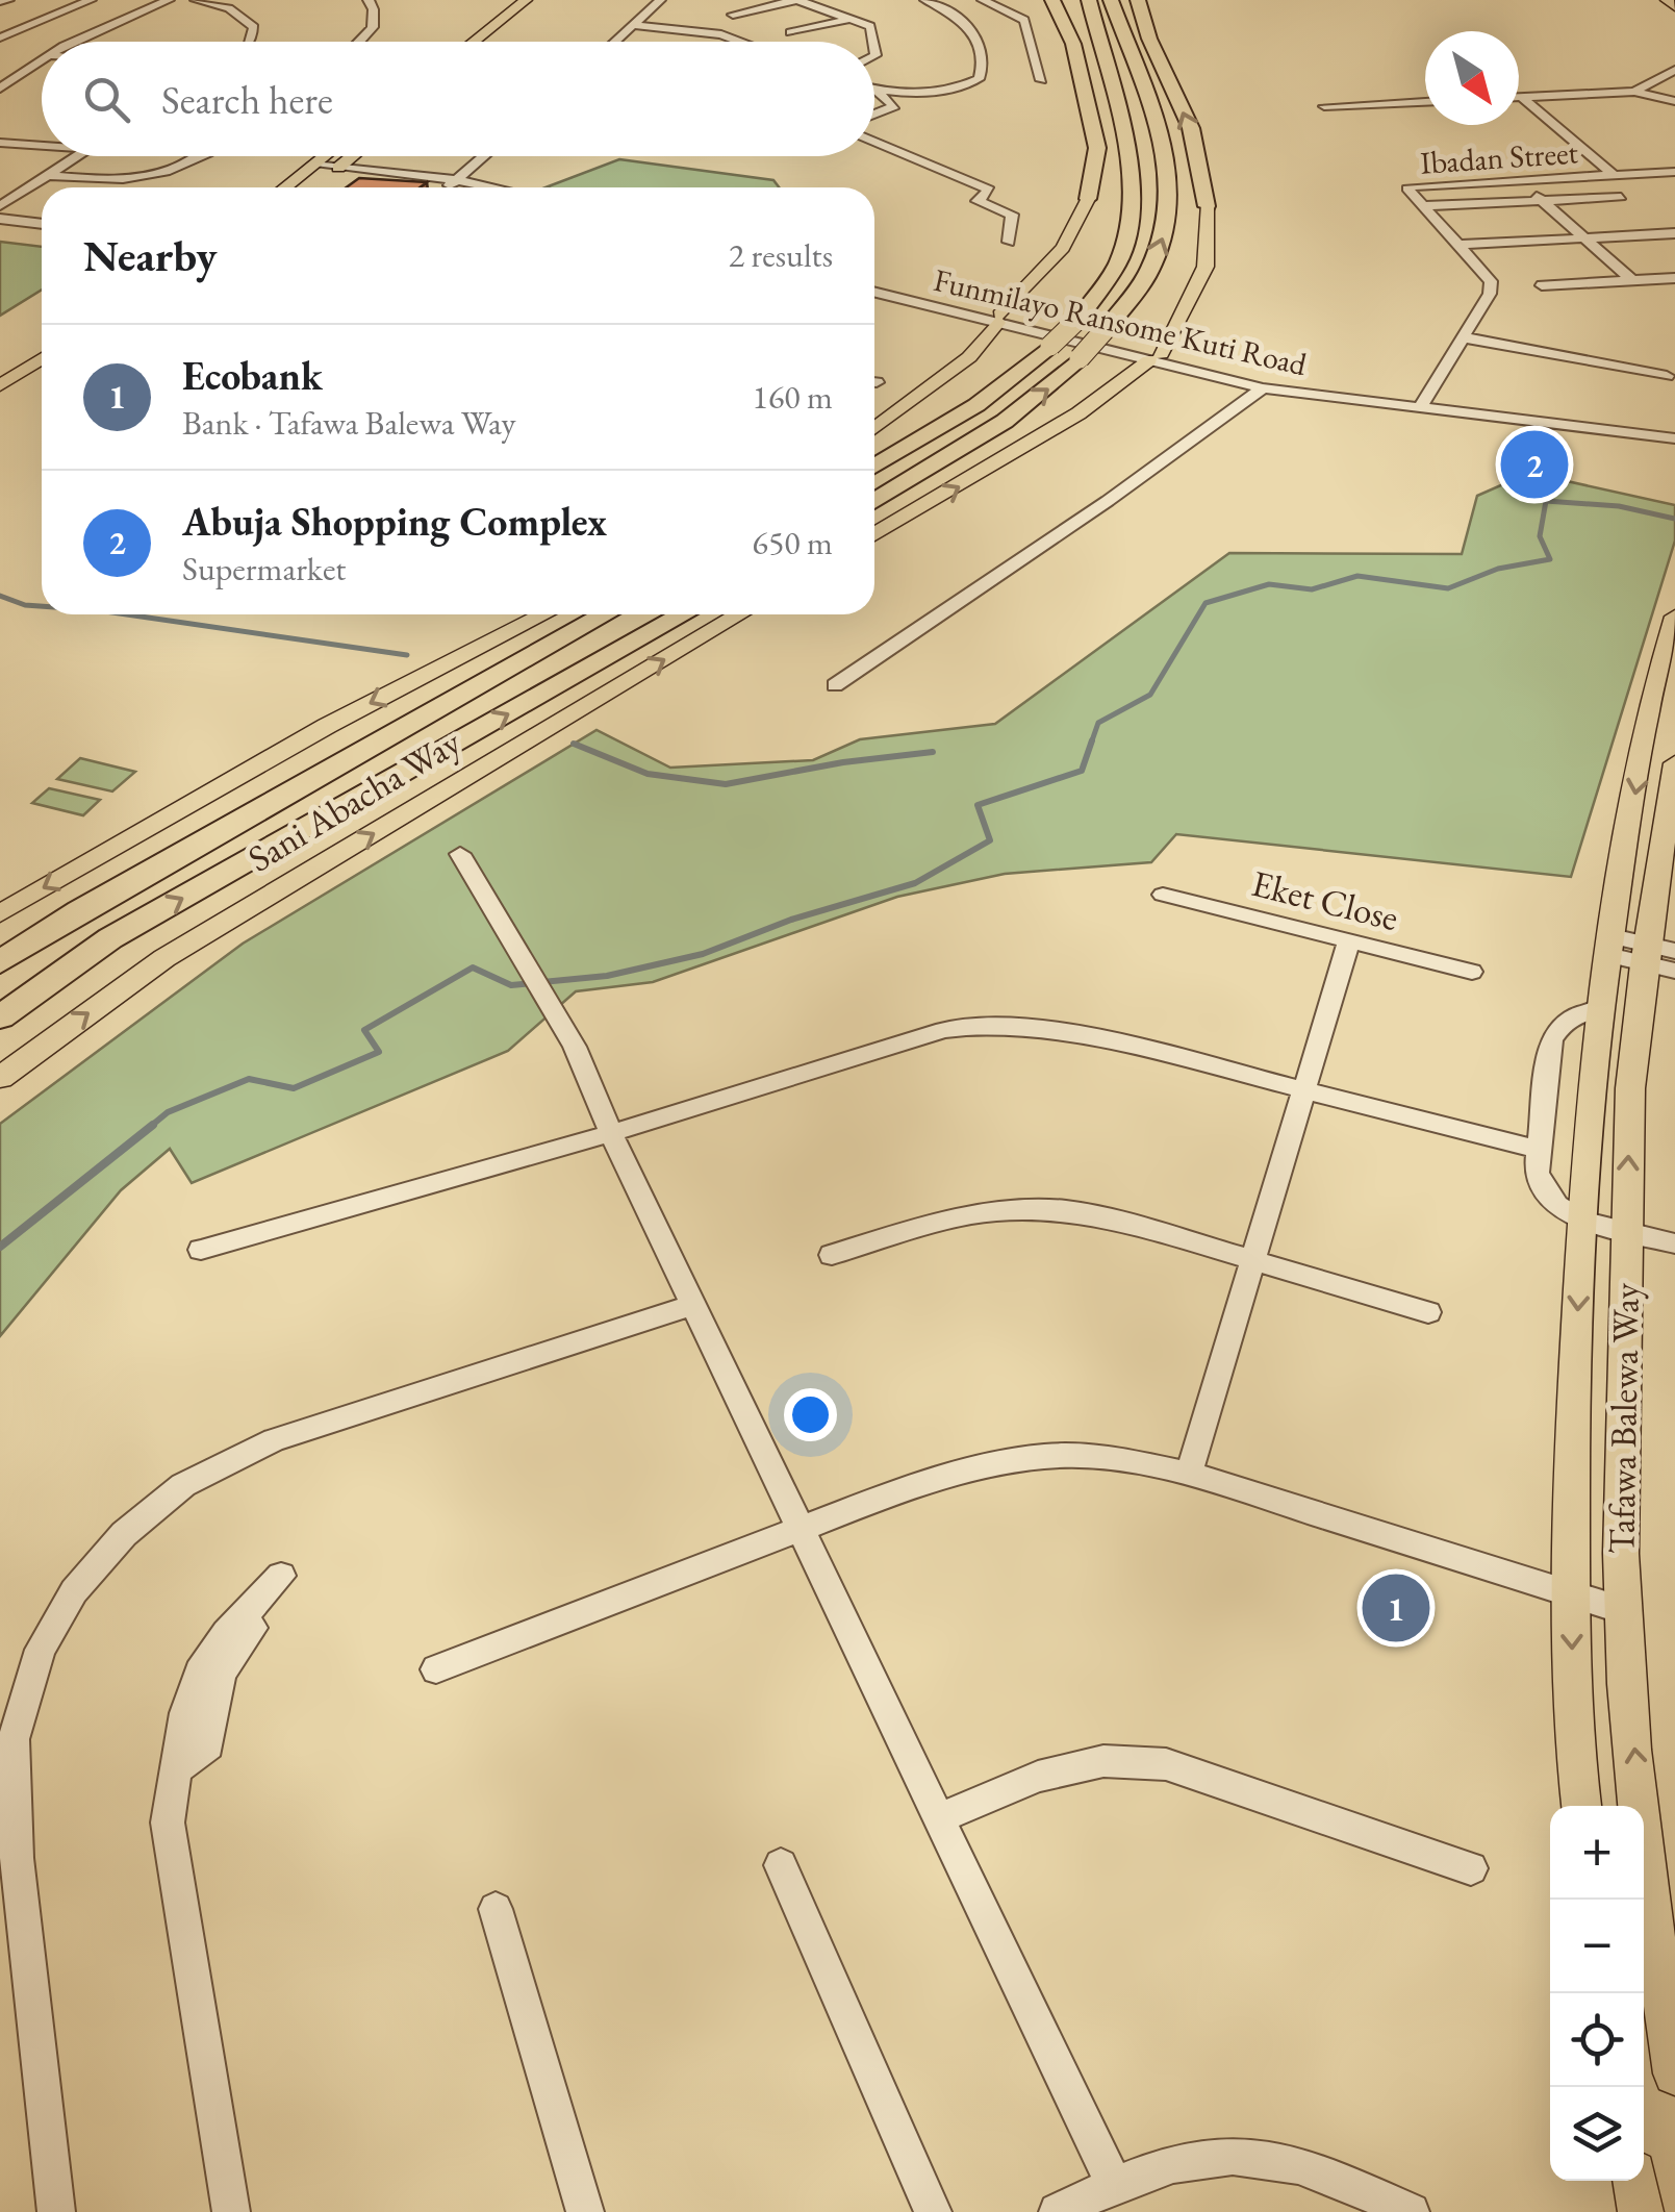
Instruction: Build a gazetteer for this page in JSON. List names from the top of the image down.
{
  "streets": {
    "highway": ["Sani Abacha Way"],
    "main road": ["Tafawa Balewa Way"],
    "street": ["Ibadan Street", "Funmilayo Ransome Kuti Road", "Eket Close"]
  },
  "crossings": [
    ["Ibadan Street", "Funmilayo Ransome Kuti Road"]
  ],
  "north": "bottom right",
  "page": {
    "search": "Search here",
    "heading": ["Nearby", "2 results"],
    "list": [
      {
        "mark": "1",
        "name": "Ecobank",
        "note": "Bank · Tafawa Balewa Way",
        "value": "160 m"
      },
      {
        "mark": "2",
        "name": "Abuja Shopping Complex",
        "note": "Supermarket",
        "value": "650 m"
      }
    ],
    "pins": ["2", "1"],
    "map_buttons": ["+", "−"]
  }
}
